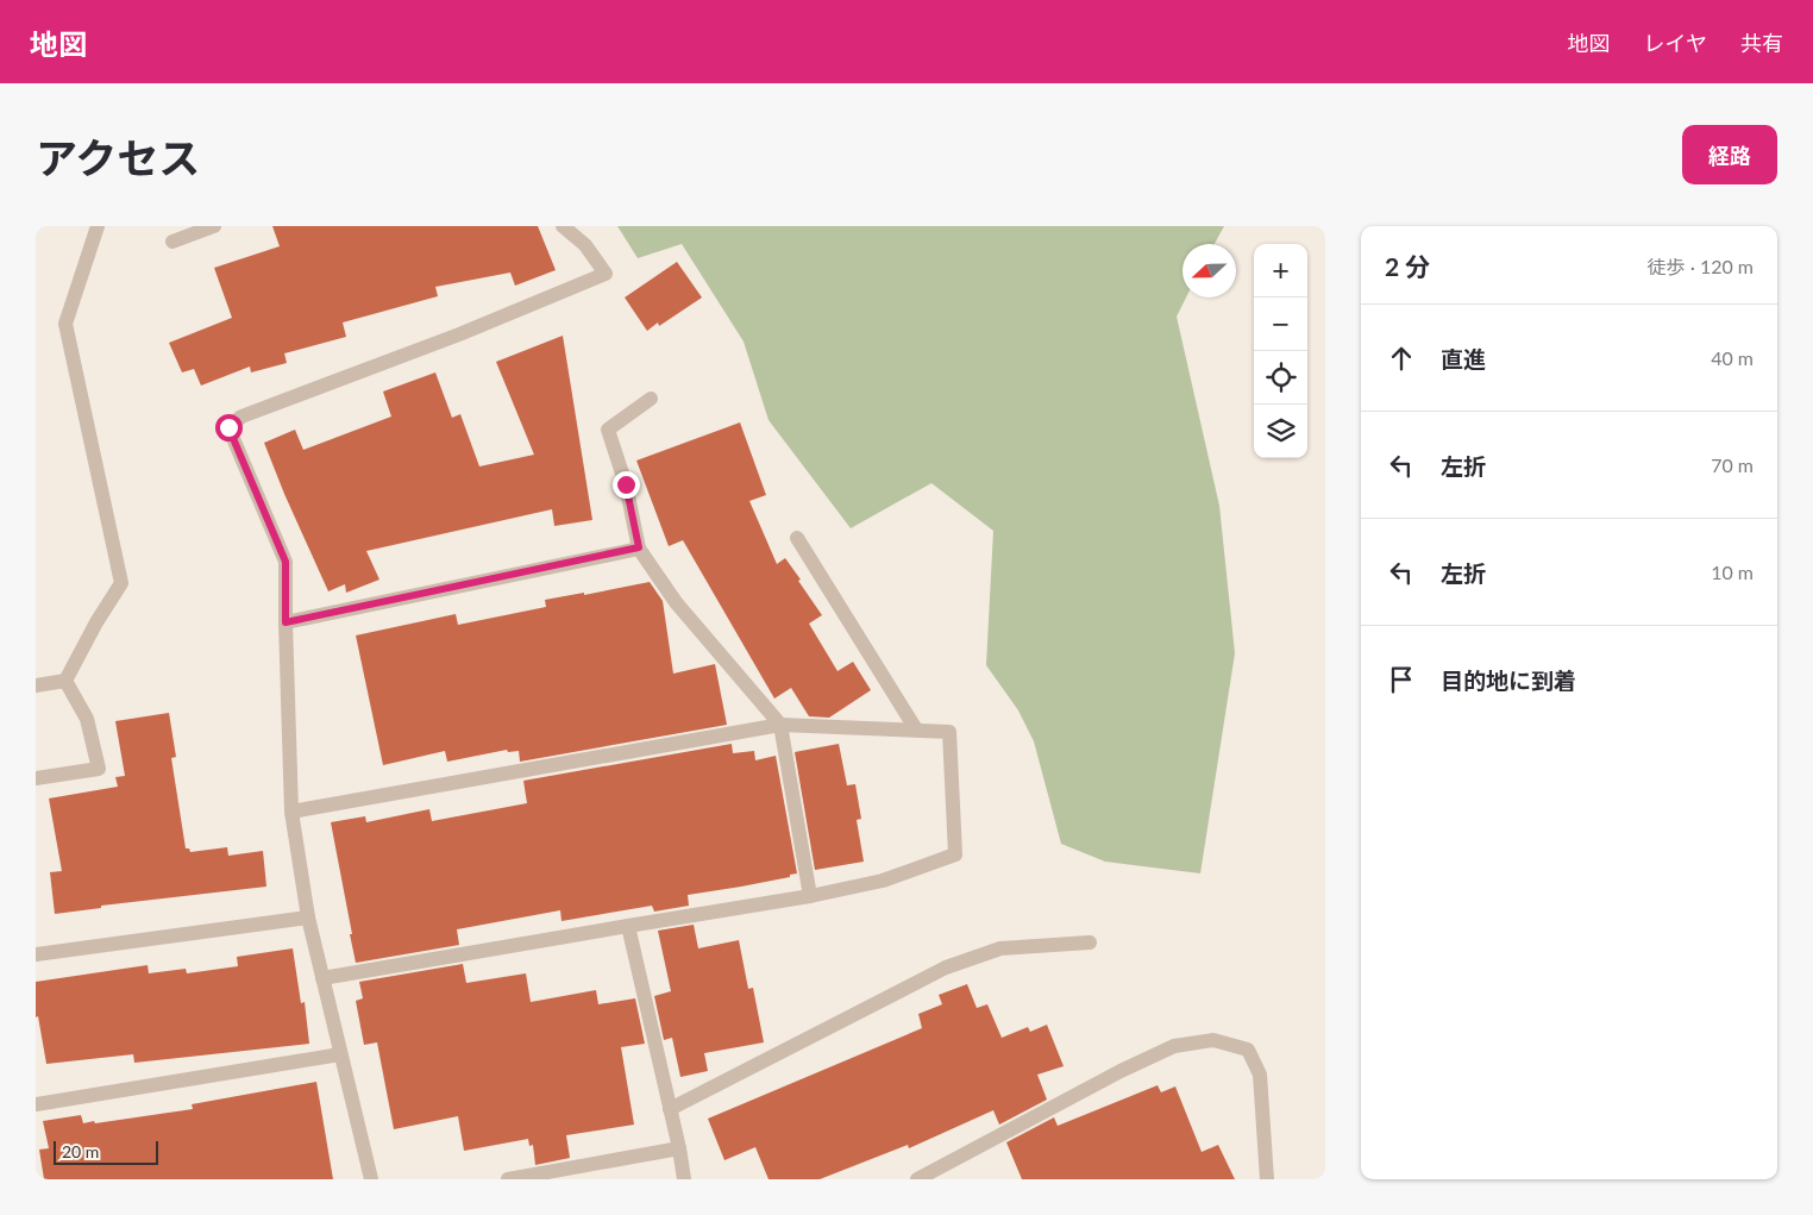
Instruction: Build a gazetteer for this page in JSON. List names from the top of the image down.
{
  "scale_bar": "20 m",
  "north": "left",
  "page": {
    "header": "地図",
    "nav": ["地図", "レイヤ", "共有"],
    "title": "アクセス",
    "buttons": "経路",
    "heading": ["2 分", "徒歩 · 120 m"],
    "map_buttons": ["+", "−"],
    "list": [
      ["直進", "40 m"],
      ["左折", "70 m"],
      ["左折", "10 m"],
      "目的地に到着"
    ],
    "scale": "20 m"
  }
}
